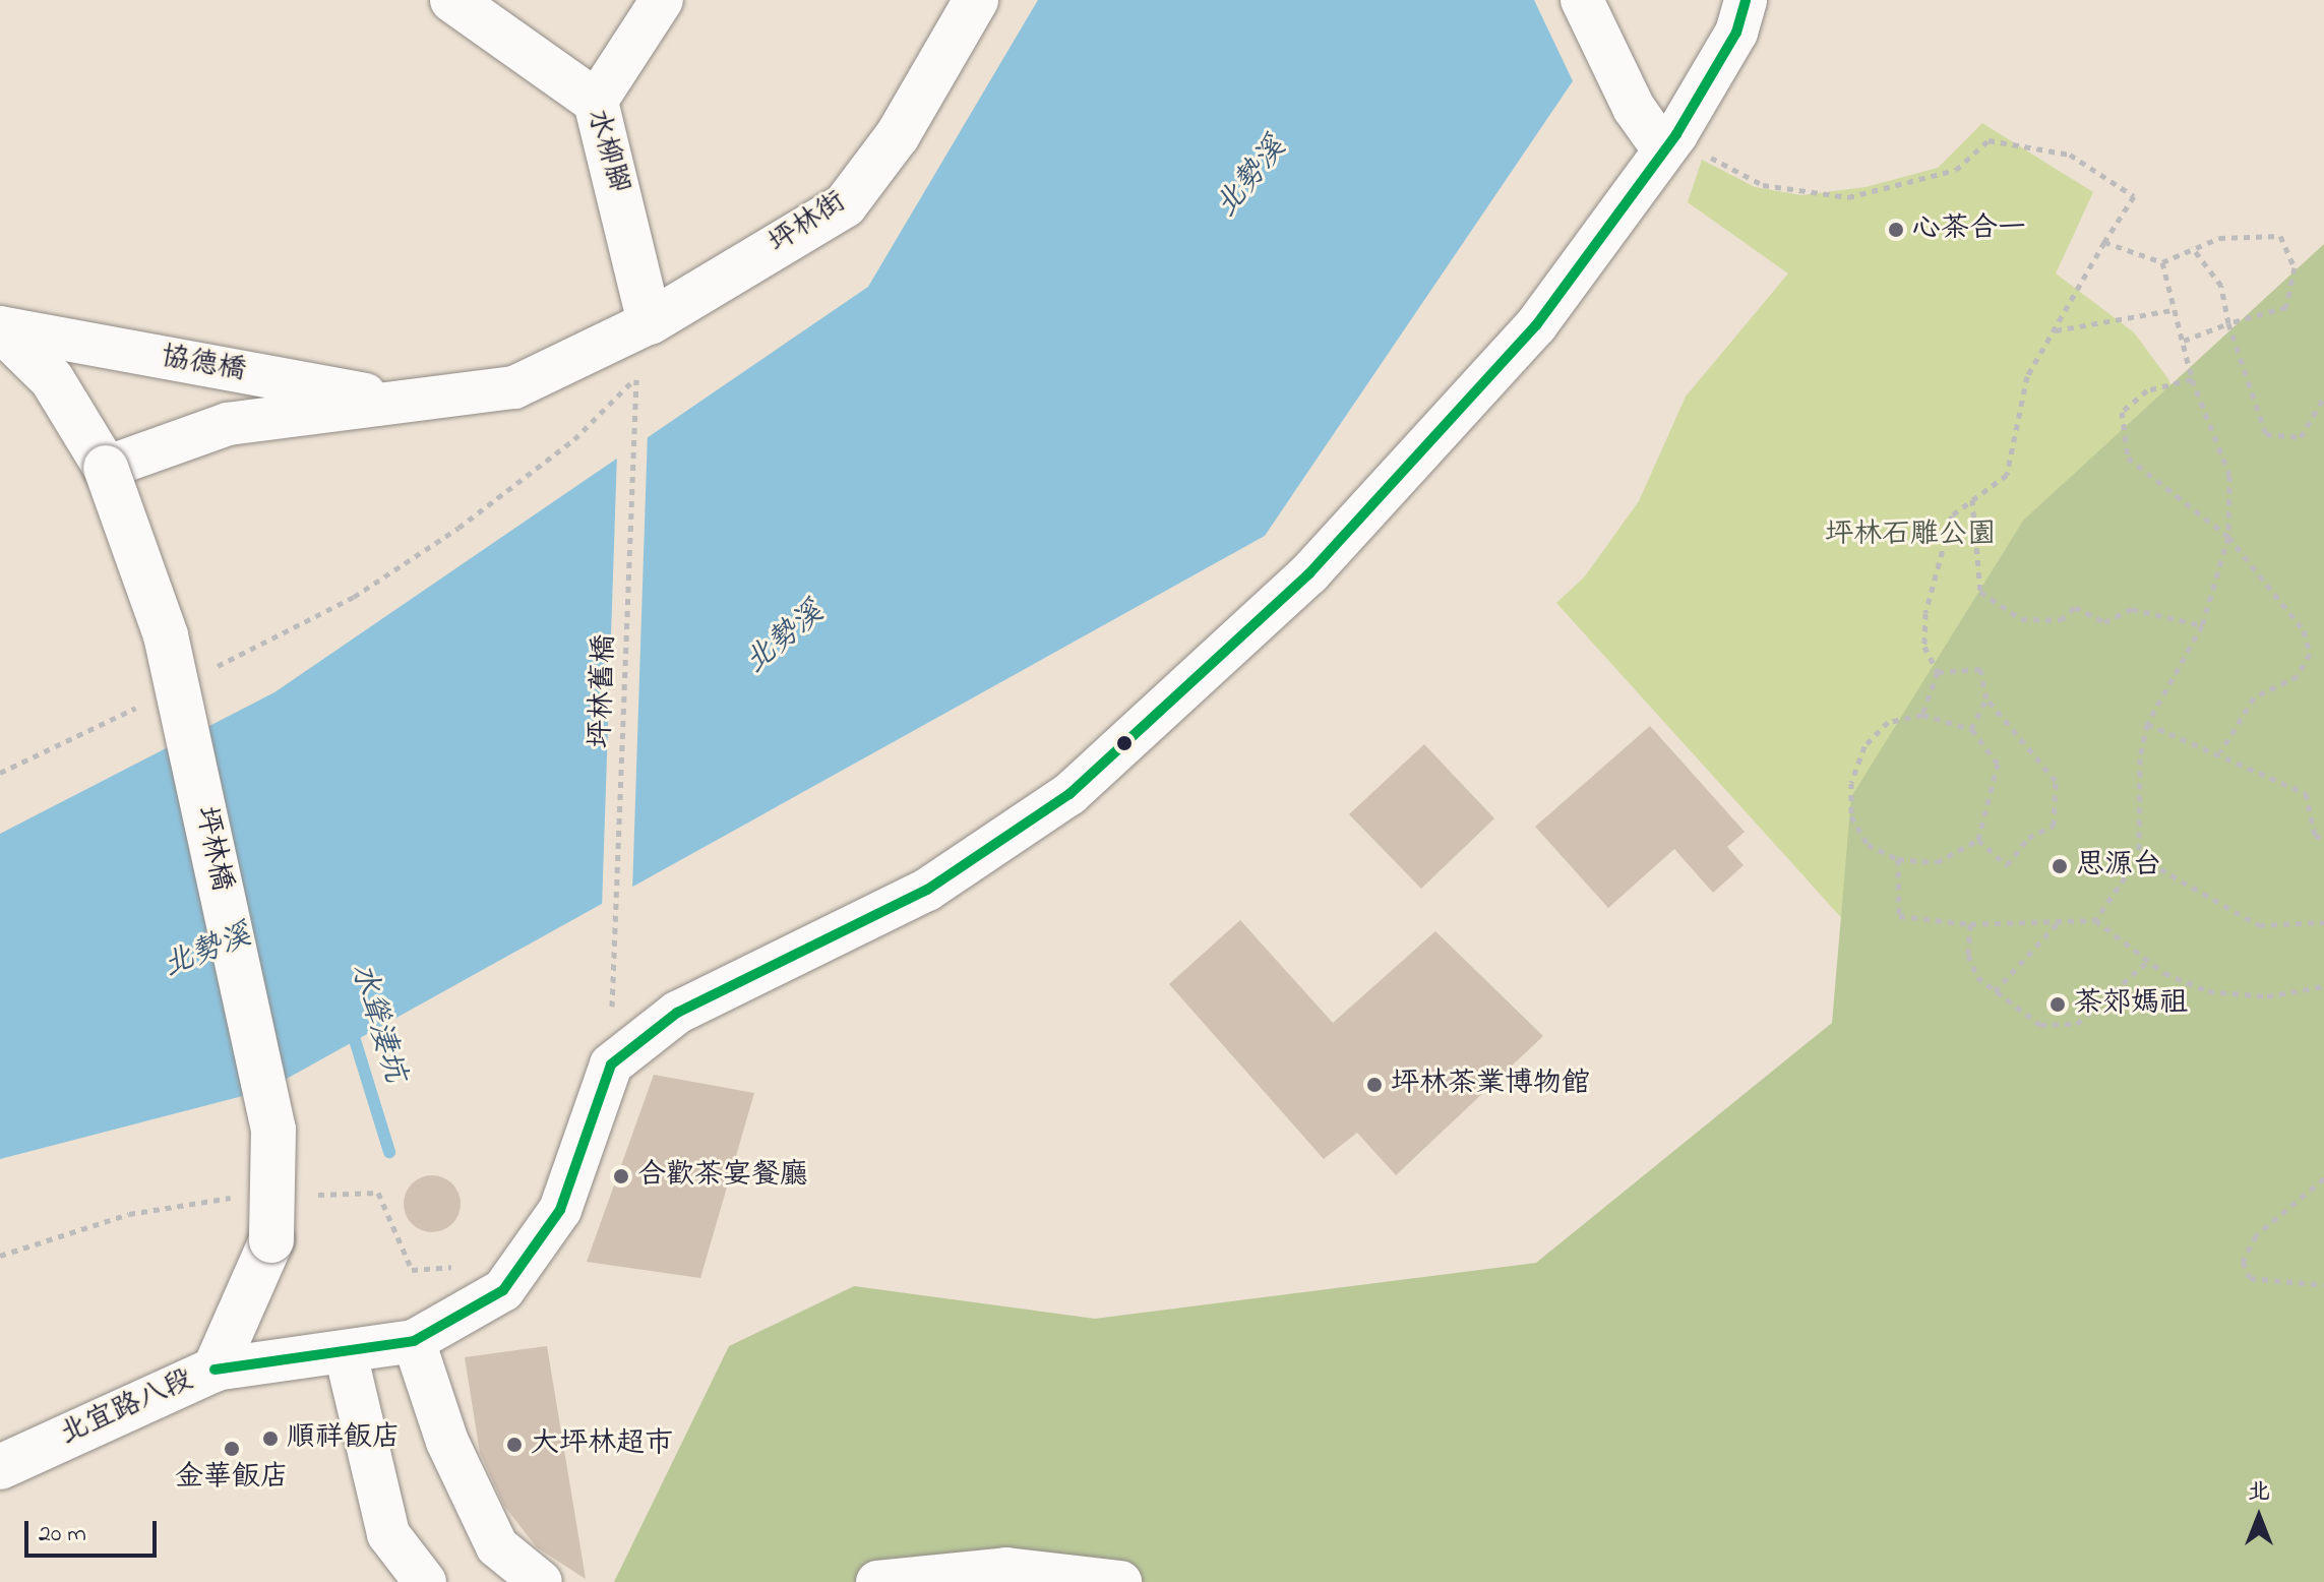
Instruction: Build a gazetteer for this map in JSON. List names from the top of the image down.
{
  "streets": {
    "main road": [
      "水柳腳",
      "坪林街",
      "坪林橋",
      "北宜路八段"
    ],
    "street": ["協德橋"],
    "path": ["坪林舊橋"]
  },
  "crossings": [
    ["水柳腳", "坪林街"],
    ["水柳腳", "協德橋"],
    ["坪林街", "協德橋"],
    ["協德橋", "坪林橋"],
    ["坪林橋", "北宜路八段"]
  ],
  "water": ["北勢溪", "水聳淒坑"],
  "parks": ["坪林石雕公園"],
  "places": [
    "心茶合一",
    "思源台",
    "茶郊媽祖",
    "坪林茶業博物館",
    "合歡茶宴餐廳",
    "順祥飯店",
    "大坪林超市",
    "金華飯店"
  ],
  "scale_bar": "20 m",
  "north": "top"
}
